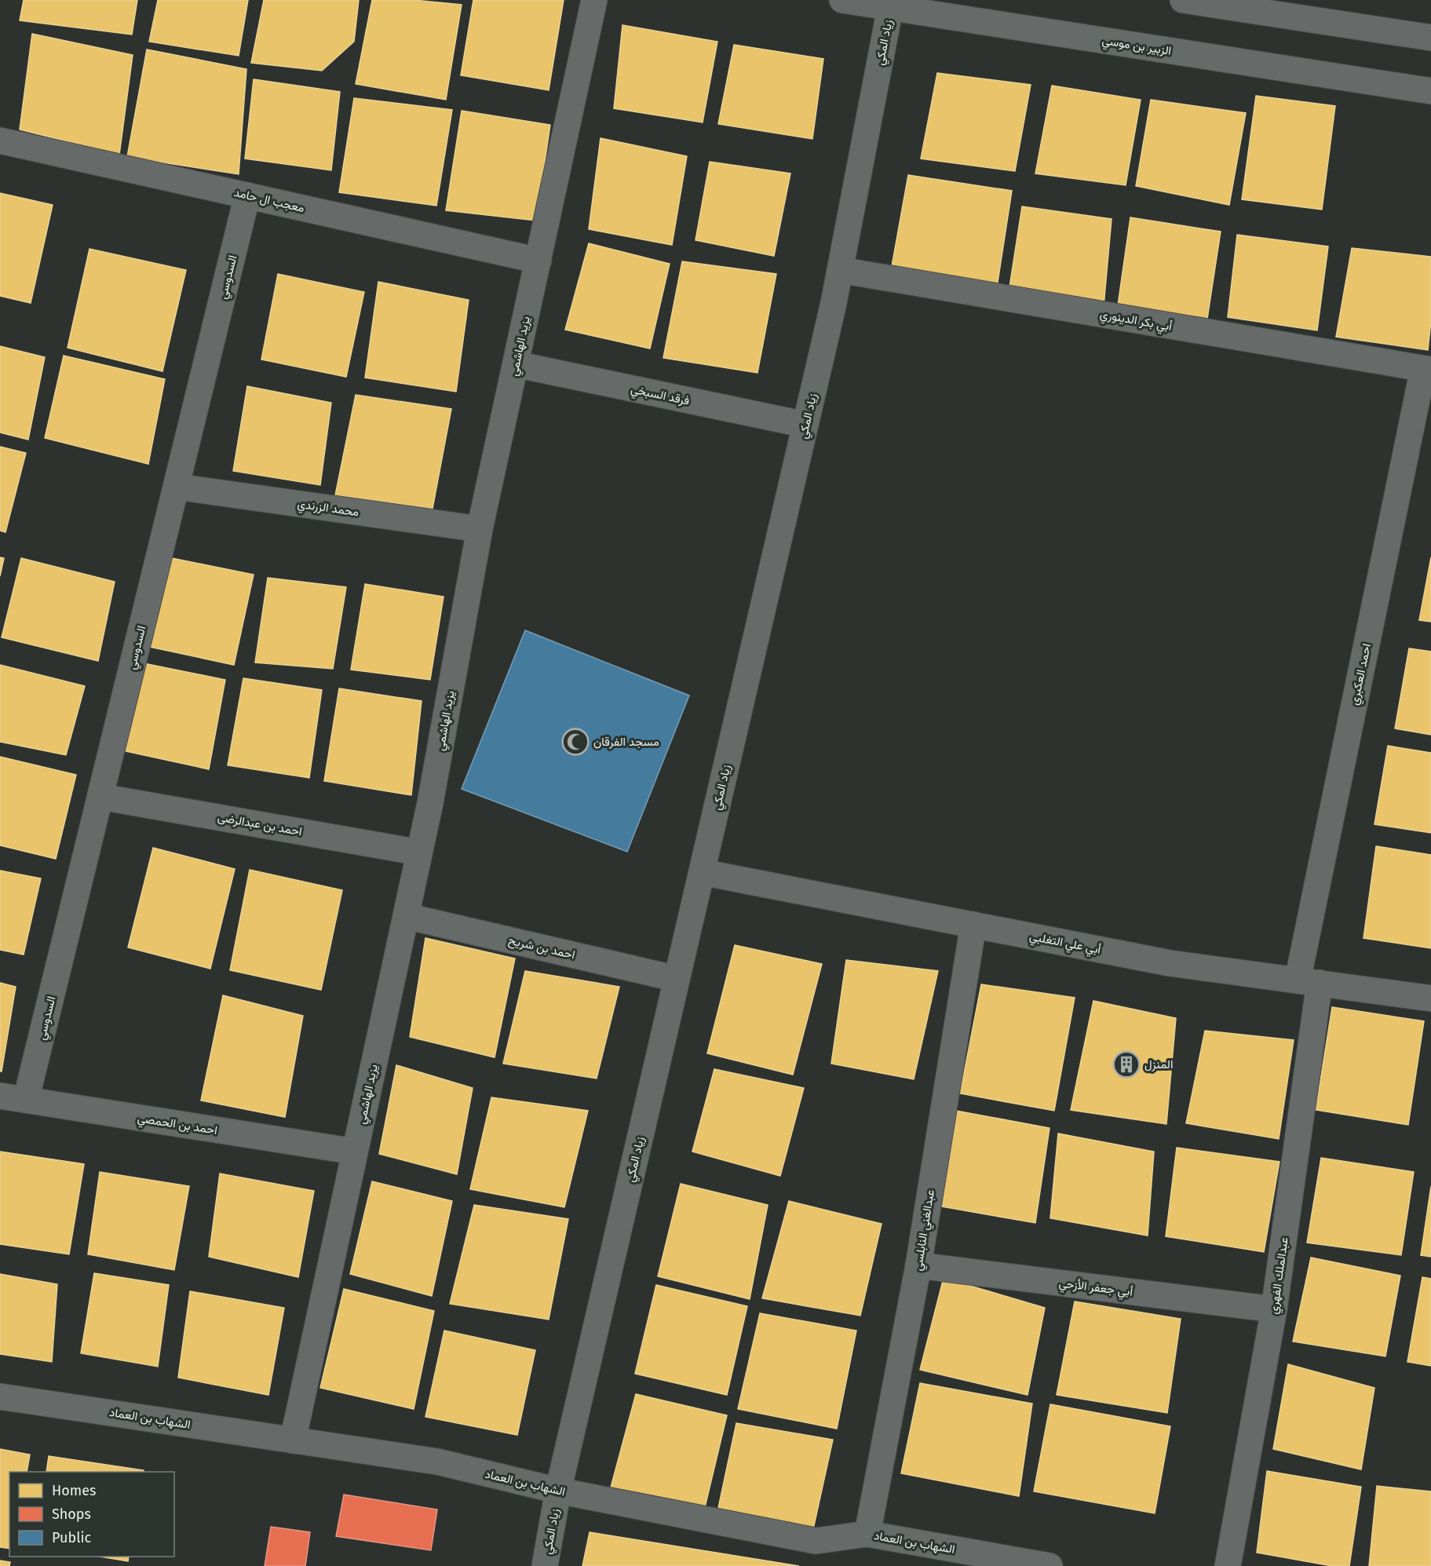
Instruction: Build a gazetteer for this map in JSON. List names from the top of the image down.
{
  "streets": {
    "street": [
      "زياد المكي",
      "الزبير بن موسي",
      "معجب ال حامد",
      "السدوسي",
      "أبي بكر الدينوري",
      "يزيد الهاشمي",
      "فرقد السبخي",
      "محمد الزرندي",
      "احمد العكبري",
      "احمد بن عبدالرضى",
      "أبي علي التغلبي",
      "احمد بن شريح",
      "احمد بن الحمصي",
      "عبدالغني النابلسي",
      "عبدالملك الفهري",
      "أبي جعفر الأزحي",
      "الشهاب بن العماد"
    ]
  },
  "crossings": [
    ["زياد المكي", "الزبير بن موسي"],
    ["زياد المكي", "أبي بكر الدينوري"],
    ["زياد المكي", "فرقد السبخي"],
    ["زياد المكي", "أبي علي التغلبي"],
    ["زياد المكي", "احمد بن شريح"],
    ["زياد المكي", "الشهاب بن العماد"],
    ["معجب ال حامد", "السدوسي"],
    ["معجب ال حامد", "يزيد الهاشمي"],
    ["السدوسي", "محمد الزرندي"],
    ["السدوسي", "احمد بن عبدالرضى"],
    ["السدوسي", "احمد بن الحمصي"],
    ["أبي بكر الدينوري", "احمد العكبري"],
    ["يزيد الهاشمي", "فرقد السبخي"],
    ["يزيد الهاشمي", "محمد الزرندي"],
    ["يزيد الهاشمي", "احمد بن عبدالرضى"],
    ["يزيد الهاشمي", "احمد بن شريح"],
    ["يزيد الهاشمي", "احمد بن الحمصي"],
    ["يزيد الهاشمي", "الشهاب بن العماد"],
    ["احمد العكبري", "أبي علي التغلبي"],
    ["احمد العكبري", "عبدالملك الفهري"],
    ["أبي علي التغلبي", "عبدالغني النابلسي"],
    ["أبي علي التغلبي", "عبدالملك الفهري"],
    ["عبدالغني النابلسي", "أبي جعفر الأزحي"],
    ["عبدالغني النابلسي", "الشهاب بن العماد"],
    ["عبدالملك الفهري", "أبي جعفر الأزحي"]
  ],
  "places": {
    "mosque": ["مسجد الفرقان"],
    "building": ["المنزل"]
  },
  "legend": ["Homes", "Shops", "Public"]
}
